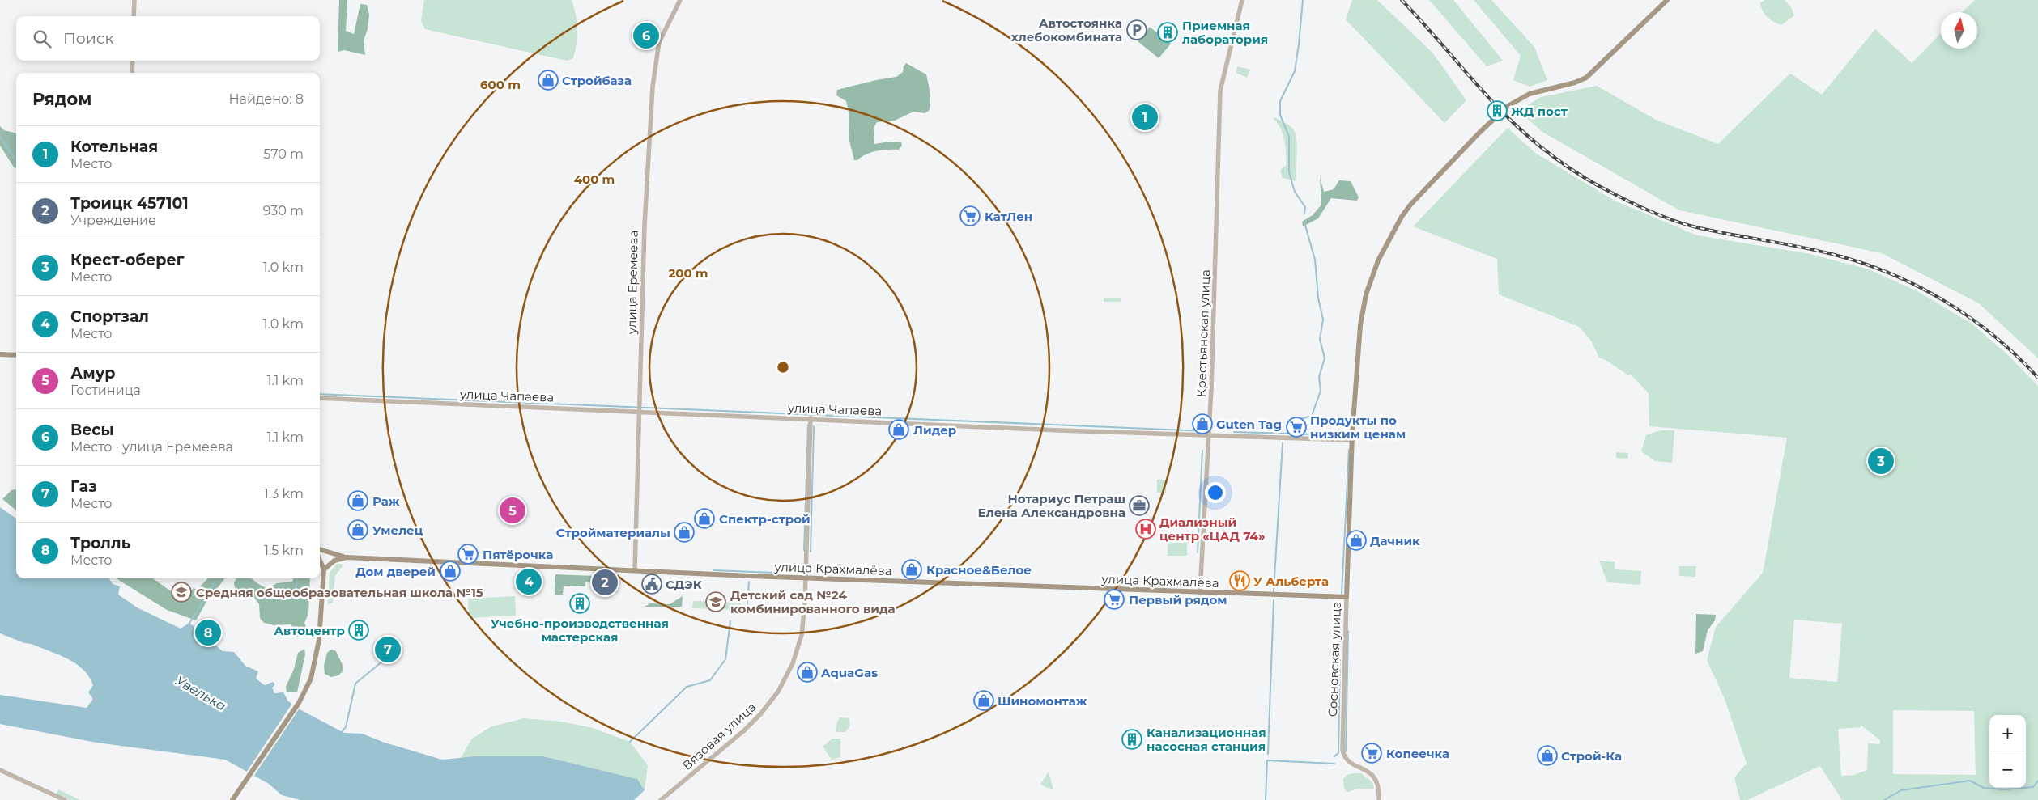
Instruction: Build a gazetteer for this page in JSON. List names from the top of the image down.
{
  "streets": {
    "main road": ["улица Крахмалёва", "Сосновская улица"],
    "street": [
      "улица Еремеева",
      "Крестьянская улица",
      "улица Чапаева",
      "Вязовая улица"
    ]
  },
  "crossings": [
    ["улица Еремеева", "улица Чапаева"],
    ["улица Еремеева", "улица Крахмалёва"],
    ["Крестьянская улица", "улица Чапаева"],
    ["Крестьянская улица", "улица Крахмалёва"],
    ["улица Чапаева", "Сосновская улица"],
    ["улица Чапаева", "Вязовая улица"],
    ["улица Крахмалёва", "Сосновская улица"],
    ["улица Крахмалёва", "Вязовая улица"]
  ],
  "water": ["Увелька"],
  "places": {
    "parking": ["Автостоянка хлебокомбината"],
    "building": [
      "Приемная лаборатория",
      "ЖД пост",
      "Учебно-производственная мастерская",
      "Автоцентр",
      "Канализационная насосная станция"
    ],
    "shop": [
      "Стройбаза",
      "Guten Tag",
      "Лидер",
      "Раж",
      "Спектр-строй",
      "Умелец",
      "Стройматериалы",
      "Дачник",
      "Красное&Белое",
      "Дом дверей",
      "AquaGas",
      "Шиномонтаж",
      "Строй-Ка"
    ],
    "supermarket": [
      "КатЛен",
      "Продукты по низким ценам",
      "Пятёрочка",
      "Первый рядом",
      "Копеечка"
    ],
    "office": ["Нотариус Петраш Елена Александровна"],
    "hospital": ["Диализный центр «ЦАД 74»"],
    "restaurant": ["У Альберта"],
    "public building": ["СДЭК"],
    "school or university": ["Средняя общеобразовательная школа №15", "Детский сад №24 комбинированного вида"]
  },
  "north": "top",
  "page": {
    "search": "Поиск",
    "pins": [
      "6",
      "1",
      "3",
      "5",
      "4",
      "2",
      "8",
      "7"
    ],
    "heading": ["Рядом", "Найдено: 8"],
    "list": [
      {
        "mark": "1",
        "name": "Котельная",
        "note": "Место",
        "value": "570 m"
      },
      {
        "mark": "2",
        "name": "Троицк 457101",
        "note": "Учреждение",
        "value": "930 m"
      },
      {
        "mark": "3",
        "name": "Крест-оберег",
        "note": "Место",
        "value": "1.0 km"
      },
      {
        "mark": "4",
        "name": "Спортзал",
        "note": "Место",
        "value": "1.0 km"
      },
      {
        "mark": "5",
        "name": "Амур",
        "note": "Гостиница",
        "value": "1.1 km"
      },
      {
        "mark": "6",
        "name": "Весы",
        "note": "Место · улица Еремеева",
        "value": "1.1 km"
      },
      {
        "mark": "7",
        "name": "Газ",
        "note": "Место",
        "value": "1.3 km"
      },
      {
        "mark": "8",
        "name": "Тролль",
        "note": "Место",
        "value": "1.5 km"
      }
    ],
    "map_buttons": ["+", "−"]
  },
  "rings": ["600 m", "400 m", "200 m"]
}
